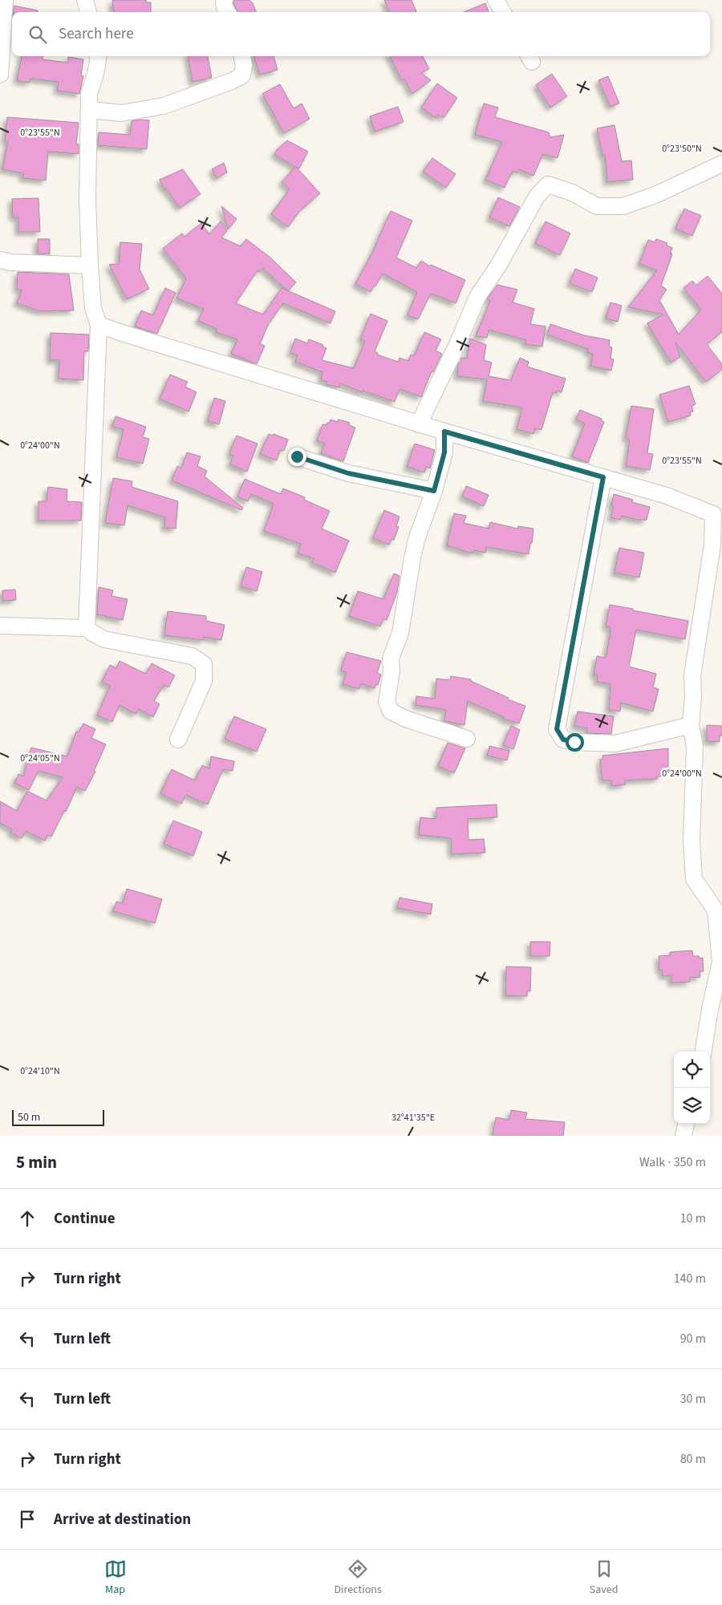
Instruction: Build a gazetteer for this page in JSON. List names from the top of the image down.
{
  "scale_bar": "50 m",
  "page": {
    "search": "Search here",
    "scale": "50 m",
    "heading": ["5 min", "Walk · 350 m"],
    "list": [
      ["Continue", "10 m"],
      ["Turn right", "140 m"],
      ["Turn left", "90 m"],
      ["Turn left", "30 m"],
      ["Turn right", "80 m"],
      "Arrive at destination"
    ],
    "nav": ["Map", "Directions", "Saved"]
  },
  "coordinates": [
    "0°23'55\"N",
    "0°23'50\"N",
    "0°24'00\"N",
    "0°24'05\"N",
    "0°24'10\"N",
    "32°41'35\"E"
  ]
}
